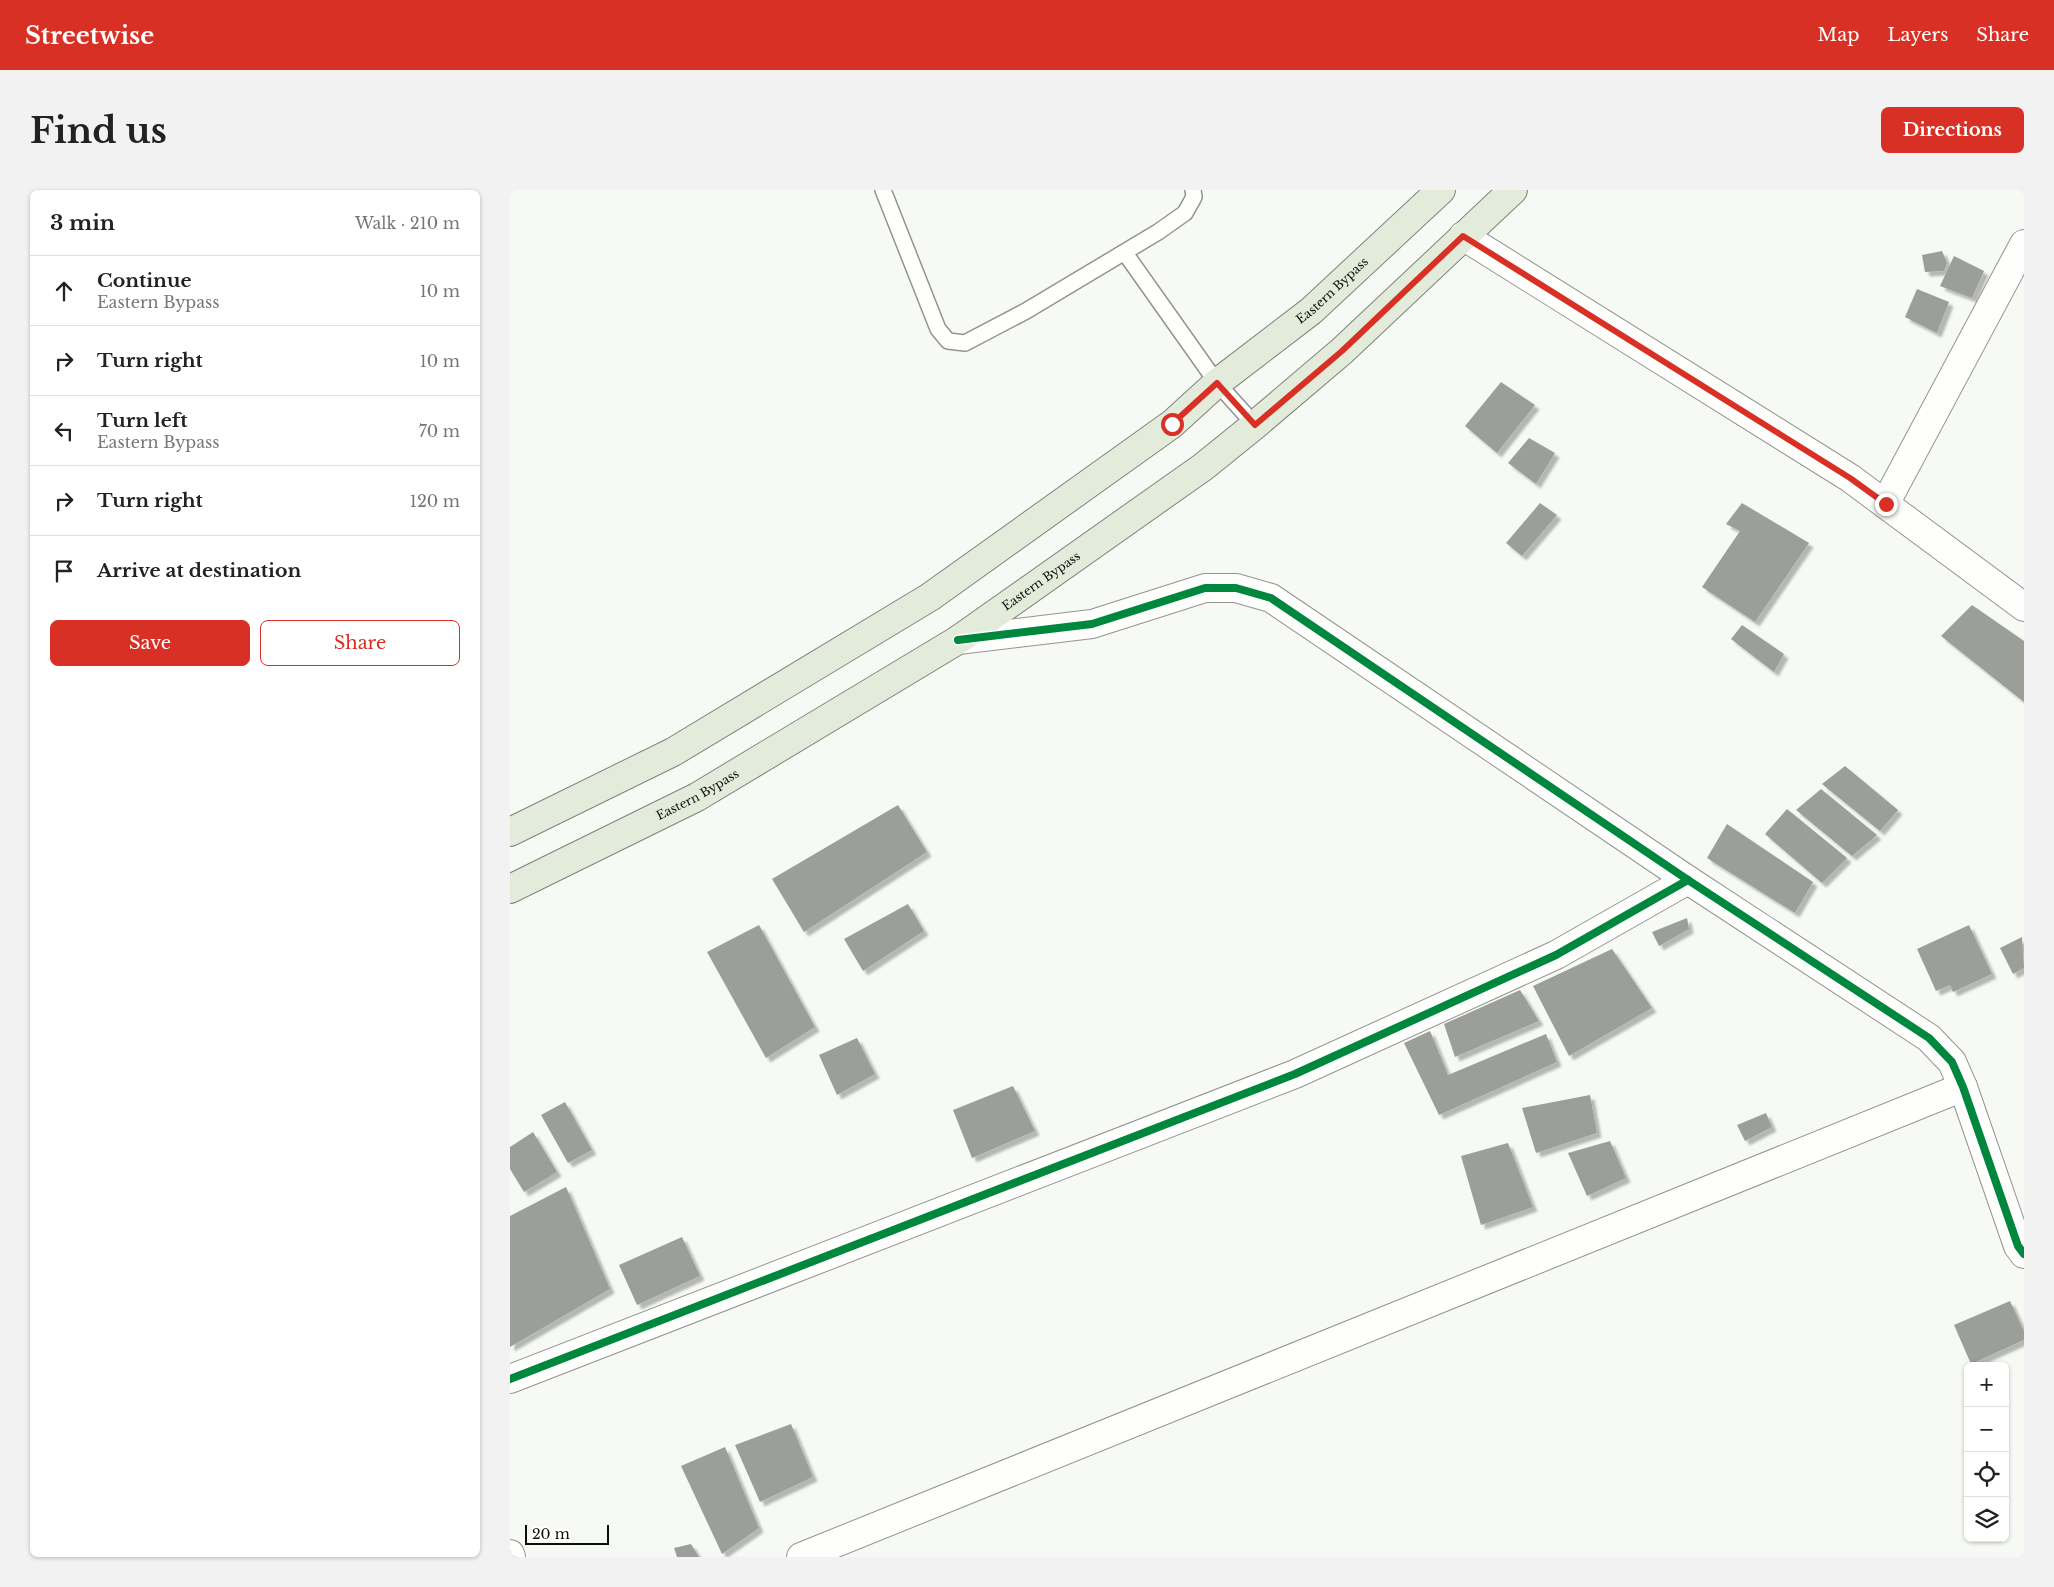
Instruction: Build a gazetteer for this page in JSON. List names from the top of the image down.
{
  "streets": {
    "main road": ["Eastern Bypass"]
  },
  "scale_bar": "20 m",
  "page": {
    "header": "Streetwise",
    "nav": ["Map", "Layers", "Share"],
    "buttons": [
      "Directions",
      ["Save", "Share"]
    ],
    "title": "Find us",
    "heading": ["3 min", "Walk · 210 m"],
    "list": [
      ["Continue", "Eastern Bypass", "10 m"],
      ["Turn right", "10 m"],
      ["Turn left", "Eastern Bypass", "70 m"],
      ["Turn right", "120 m"],
      "Arrive at destination"
    ],
    "map_buttons": ["+", "−"],
    "scale": "20 m"
  }
}
